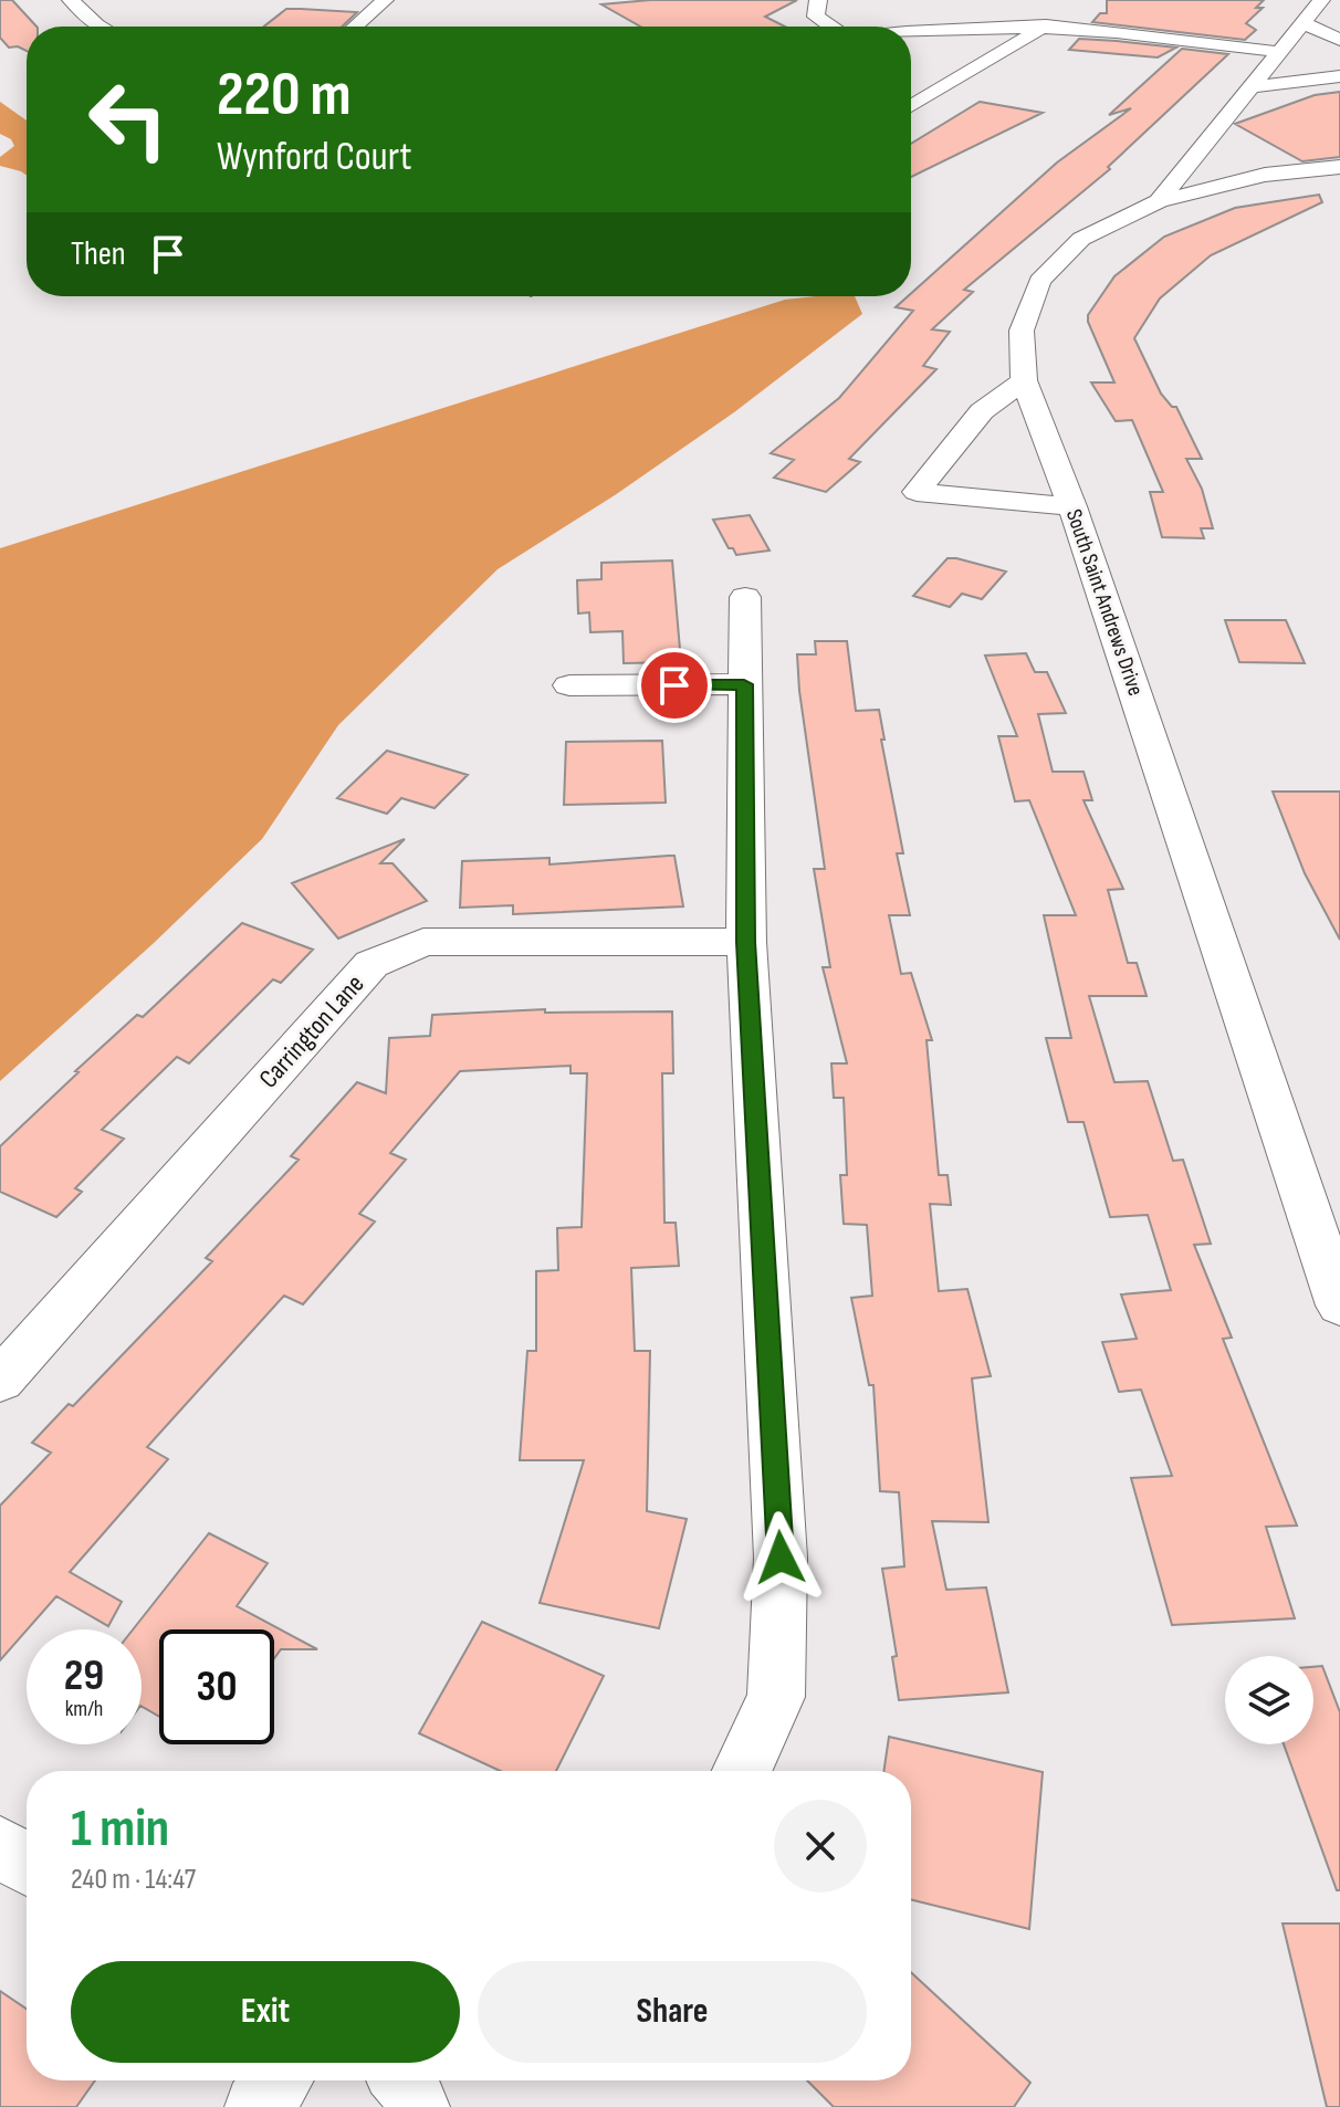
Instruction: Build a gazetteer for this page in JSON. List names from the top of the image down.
{
  "streets": {
    "street": ["South Saint Andrews Drive", "Carrington Lane"]
  },
  "page": {
    "turn": ["220 m", "Wynford Court"],
    "then": "Then",
    "speed": "29 km/h",
    "limit": "30",
    "heading": ["1 min", "240 m · 14:47"],
    "buttons": ["Exit", "Share"]
  }
}
